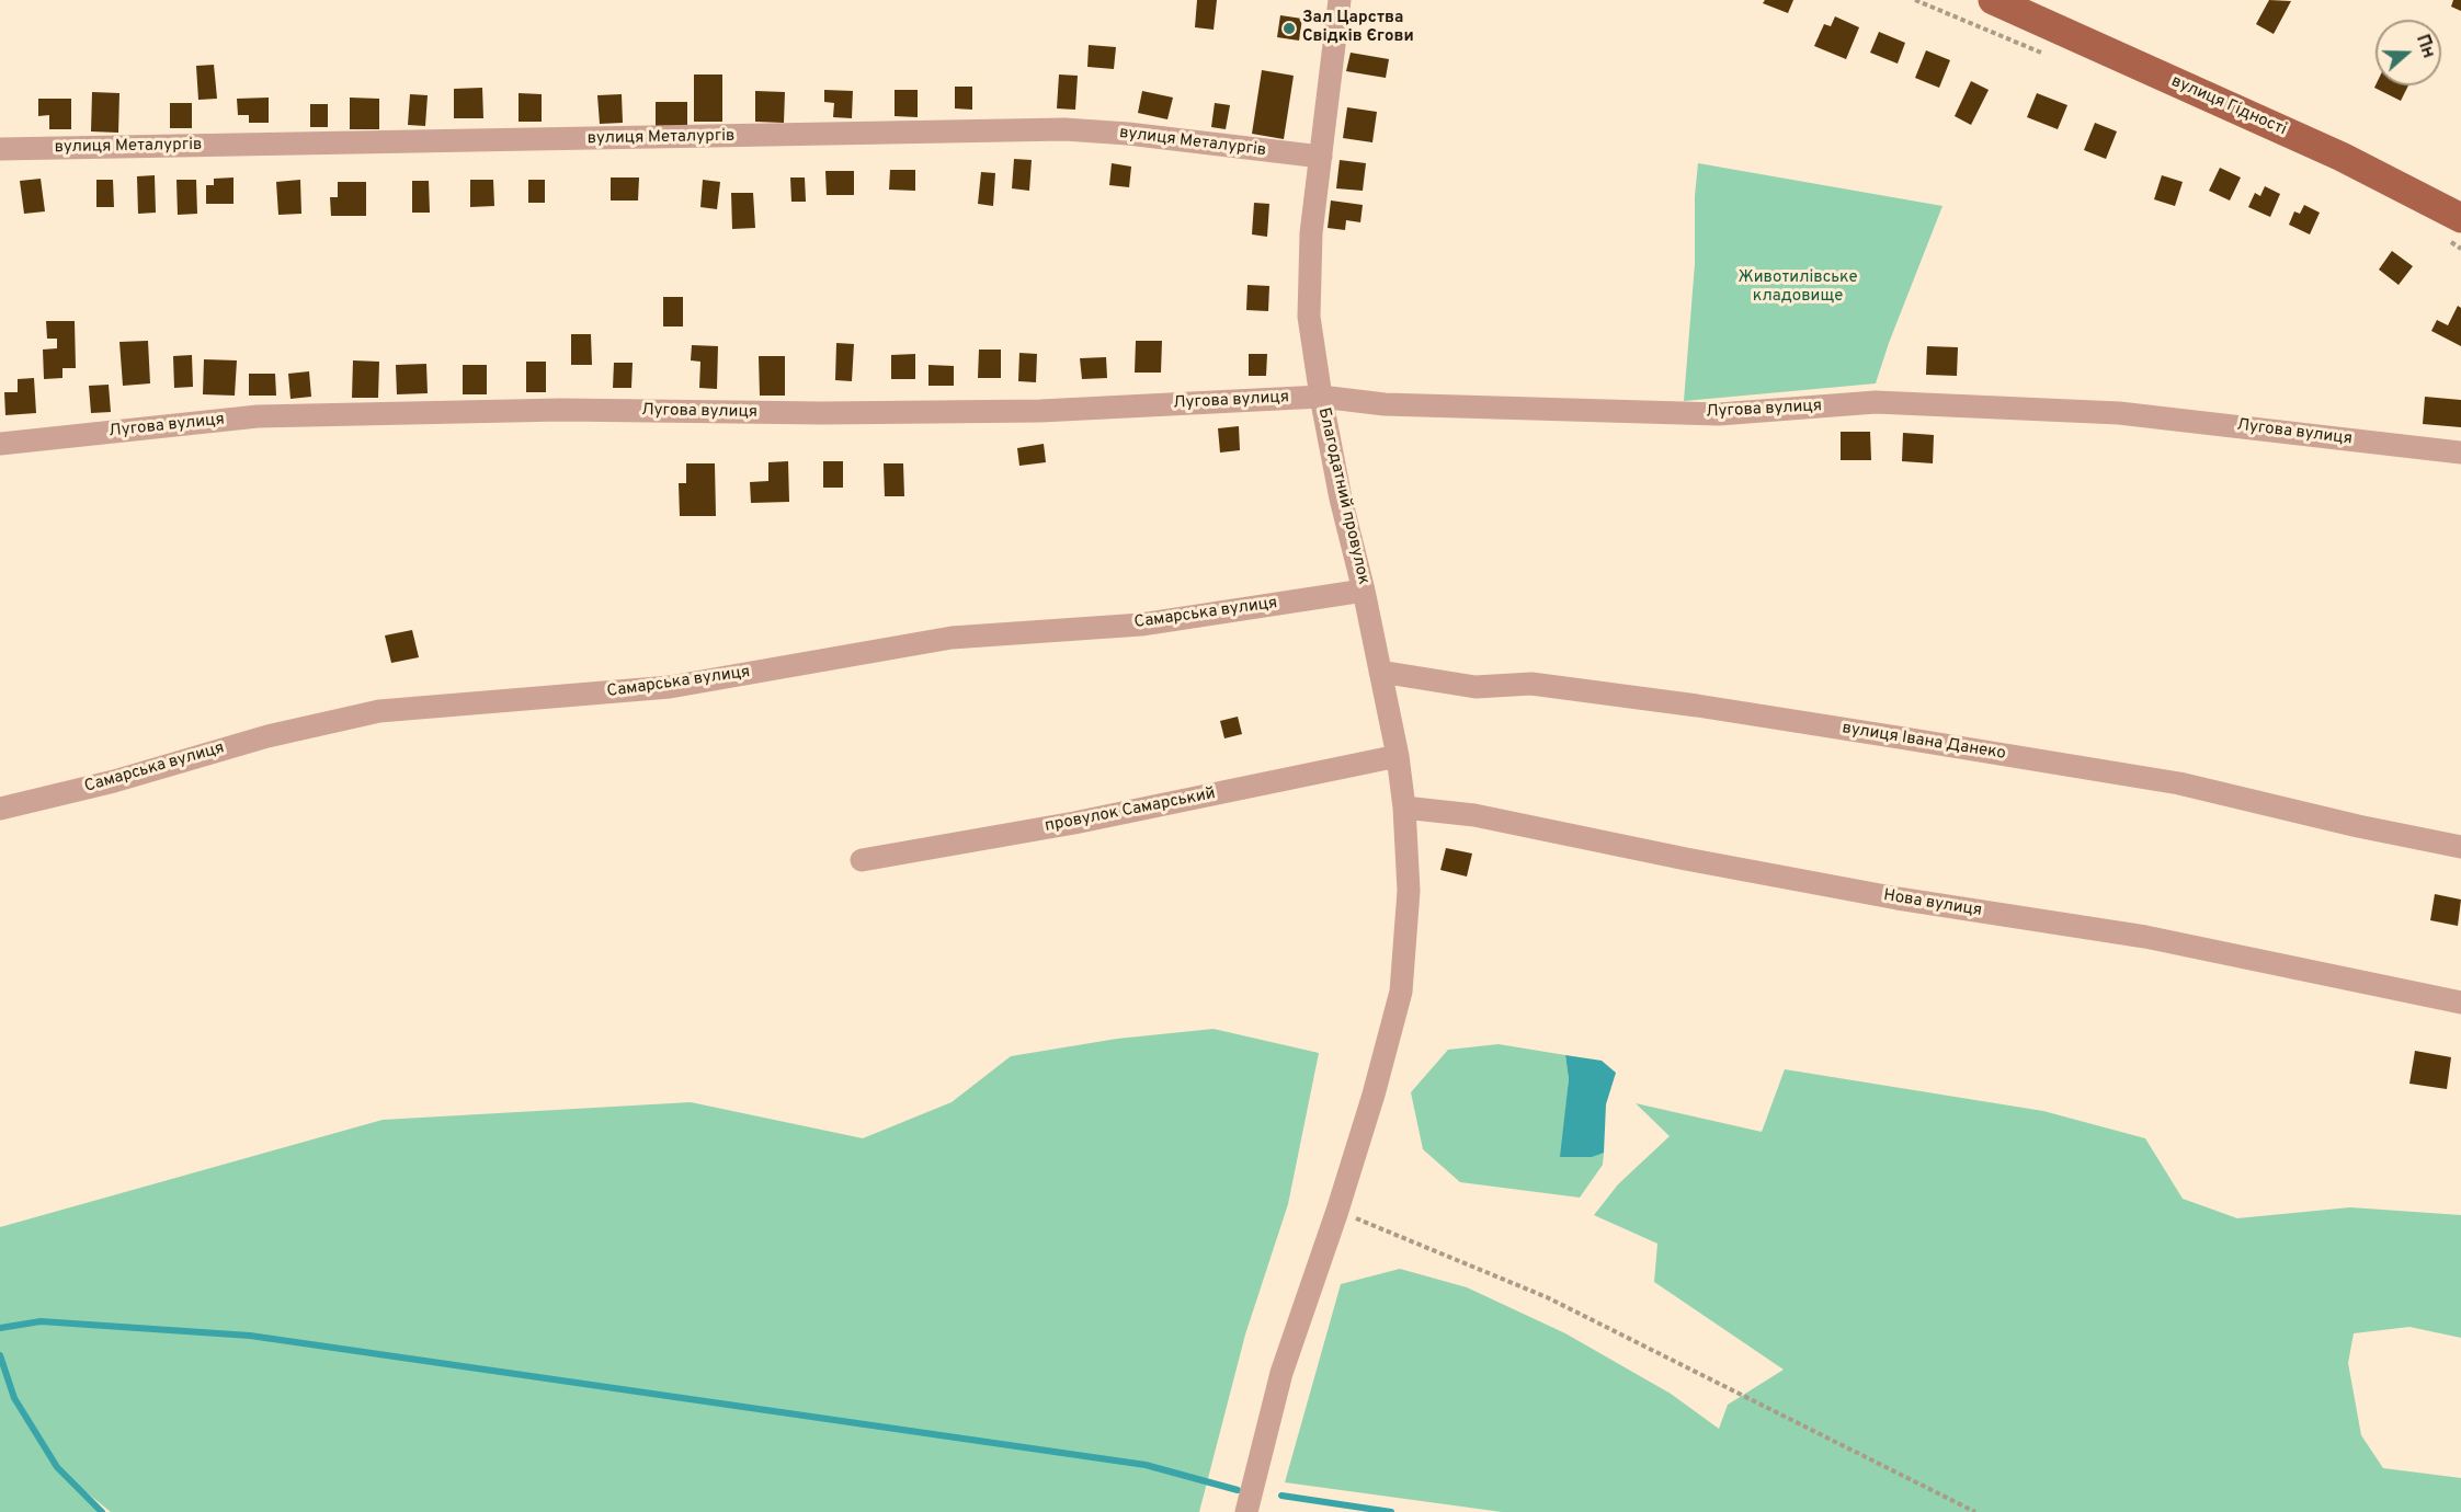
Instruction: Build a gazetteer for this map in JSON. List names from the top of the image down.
{
  "streets": {
    "main road": ["вулиця Гідності"],
    "street": [
      "вулиця Металургів",
      "Лугова вулиця",
      "Благодатний провулок",
      "Самарська вулиця",
      "вулиця Івана Данеко",
      "провулок Самарський",
      "Нова вулиця"
    ]
  },
  "crossings": [
    ["вулиця Металургів", "Благодатний провулок"],
    ["Лугова вулиця", "Благодатний провулок"],
    ["Благодатний провулок", "Самарська вулиця"],
    ["Благодатний провулок", "вулиця Івана Данеко"],
    ["Благодатний провулок", "провулок Самарський"],
    ["Благодатний провулок", "Нова вулиця"]
  ],
  "parks": ["Животилівське кладовище"],
  "places": ["Зал Царства Свідків Єгови"],
  "north": "right"
}
